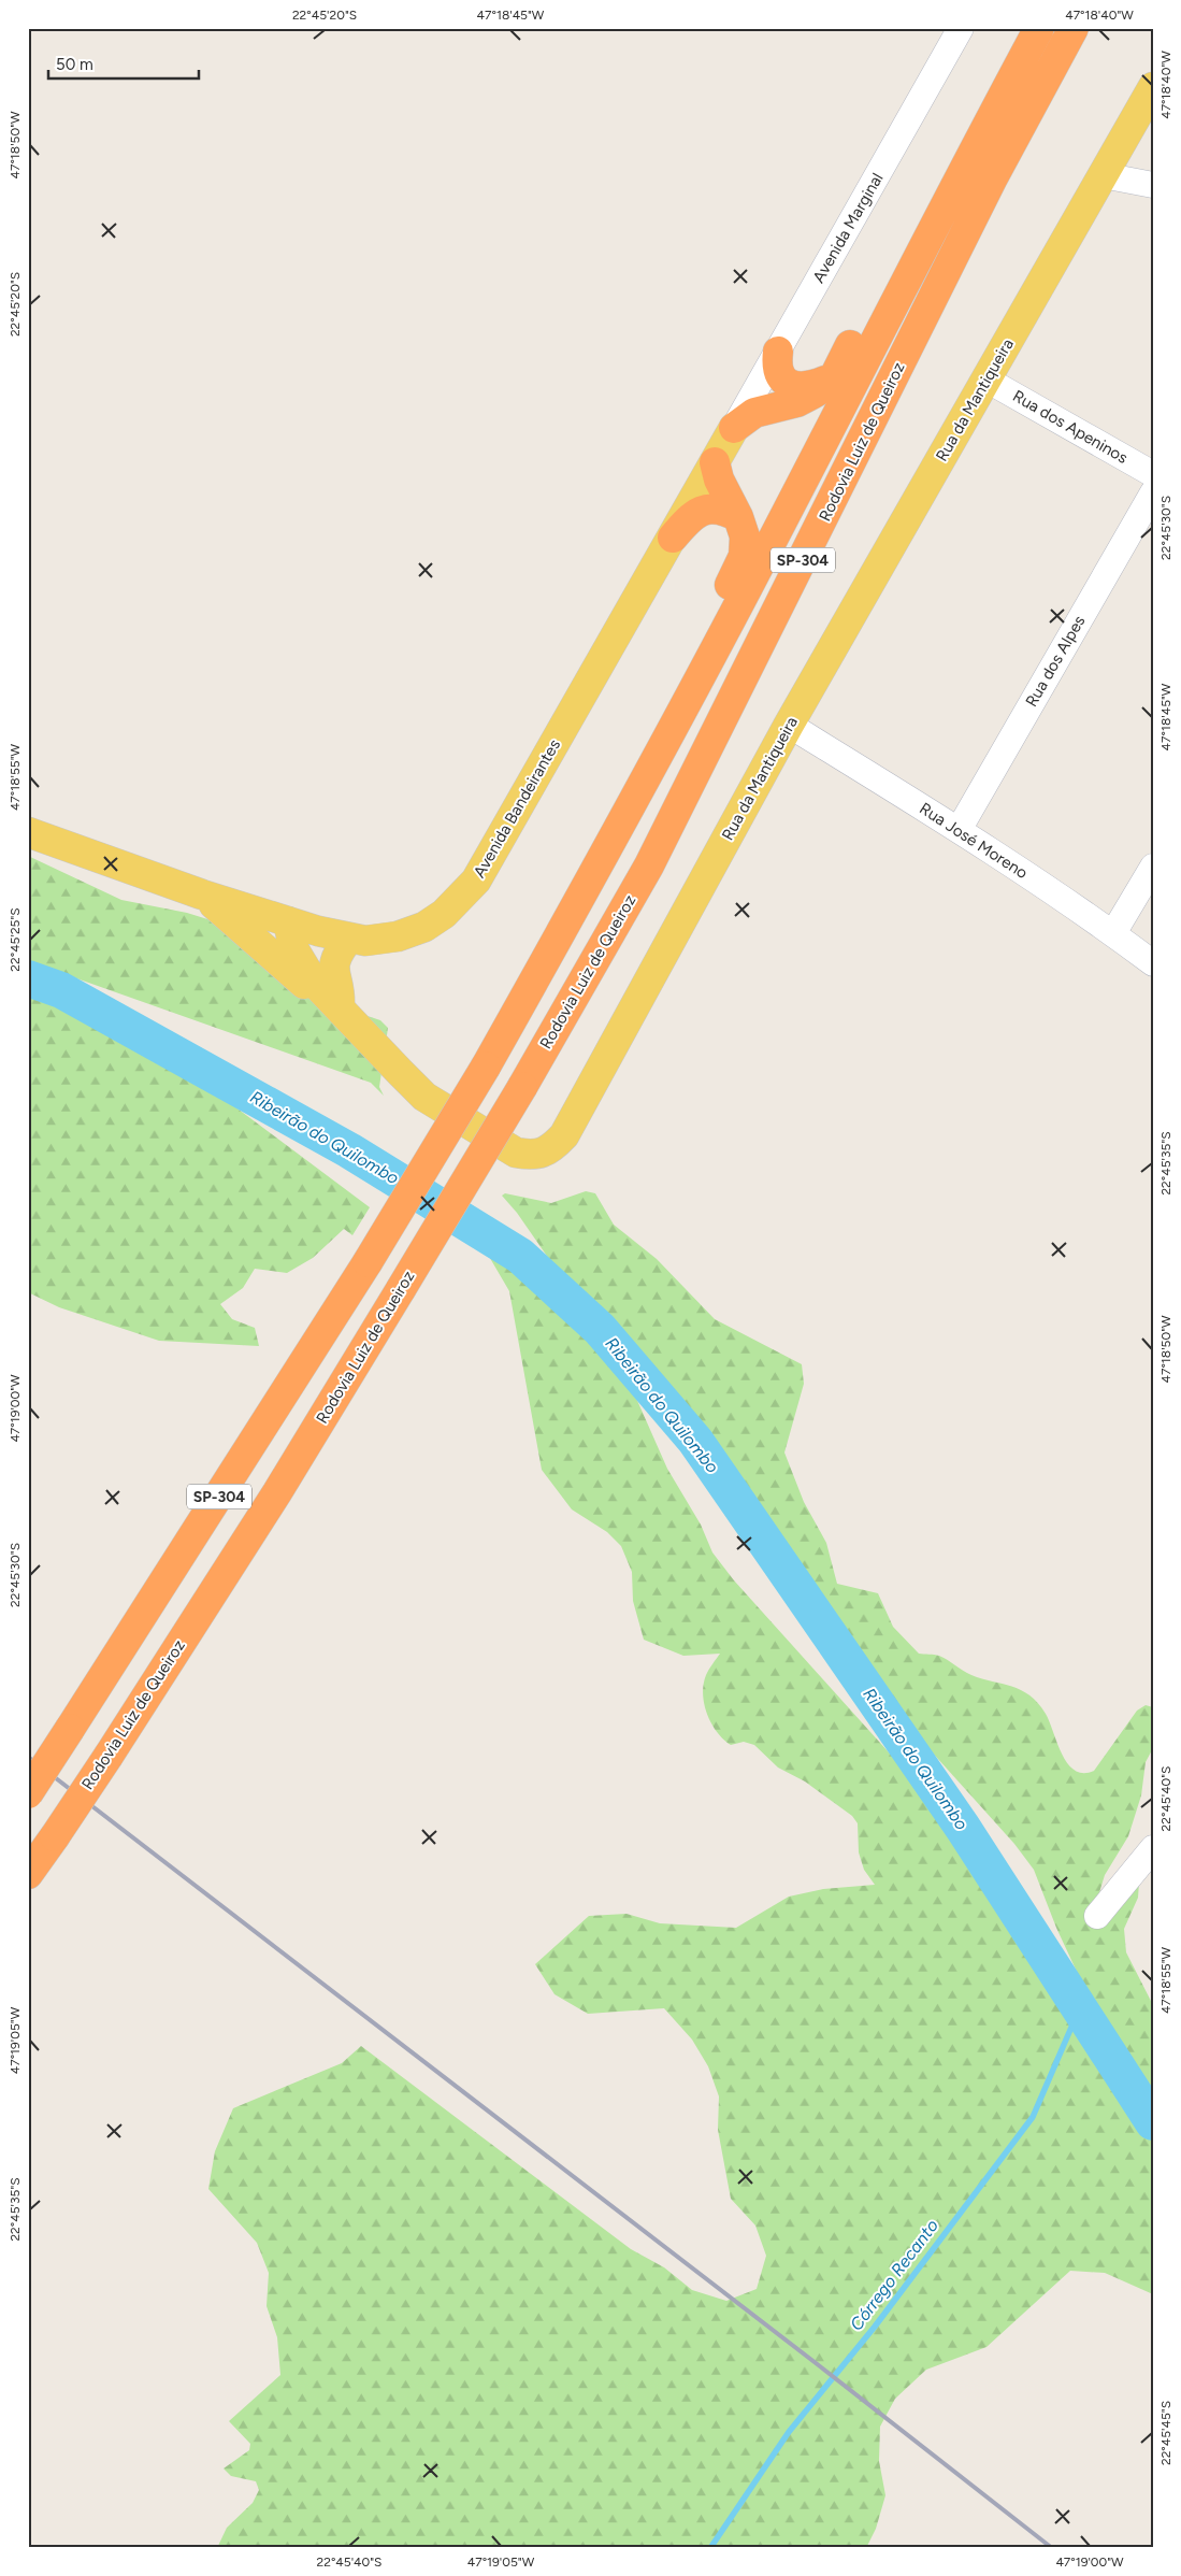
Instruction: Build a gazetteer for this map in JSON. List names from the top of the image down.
{
  "streets": {
    "highway": ["Rodovia Luiz de Queiroz", "SP-304"],
    "main road": ["Rua da Mantiqueira", "Avenida Bandeirantes"],
    "street": [
      "Avenida Marginal",
      "Rua dos Apeninos",
      "Rua dos Alpes",
      "Rua José Moreno"
    ]
  },
  "crossings": [
    ["Avenida Marginal", "Avenida Bandeirantes"],
    ["Rua da Mantiqueira", "Rua dos Apeninos"],
    ["Rua da Mantiqueira", "Avenida Bandeirantes"],
    ["Rua da Mantiqueira", "Rua José Moreno"],
    ["Rua dos Alpes", "Rua José Moreno"]
  ],
  "water": ["Ribeirão do Quilombo", "Córrego Recanto"],
  "scale_bar": "50 m",
  "coordinates": [
    "22°45'20\"S",
    "47°18'45\"W",
    "47°18'40\"W",
    "47°18'50\"W",
    "22°45'30\"S",
    "47°18'55\"W",
    "22°45'25\"S",
    "22°45'35\"S",
    "47°19'00\"W",
    "22°45'40\"S",
    "47°19'05\"W",
    "22°45'45\"S"
  ]
}
